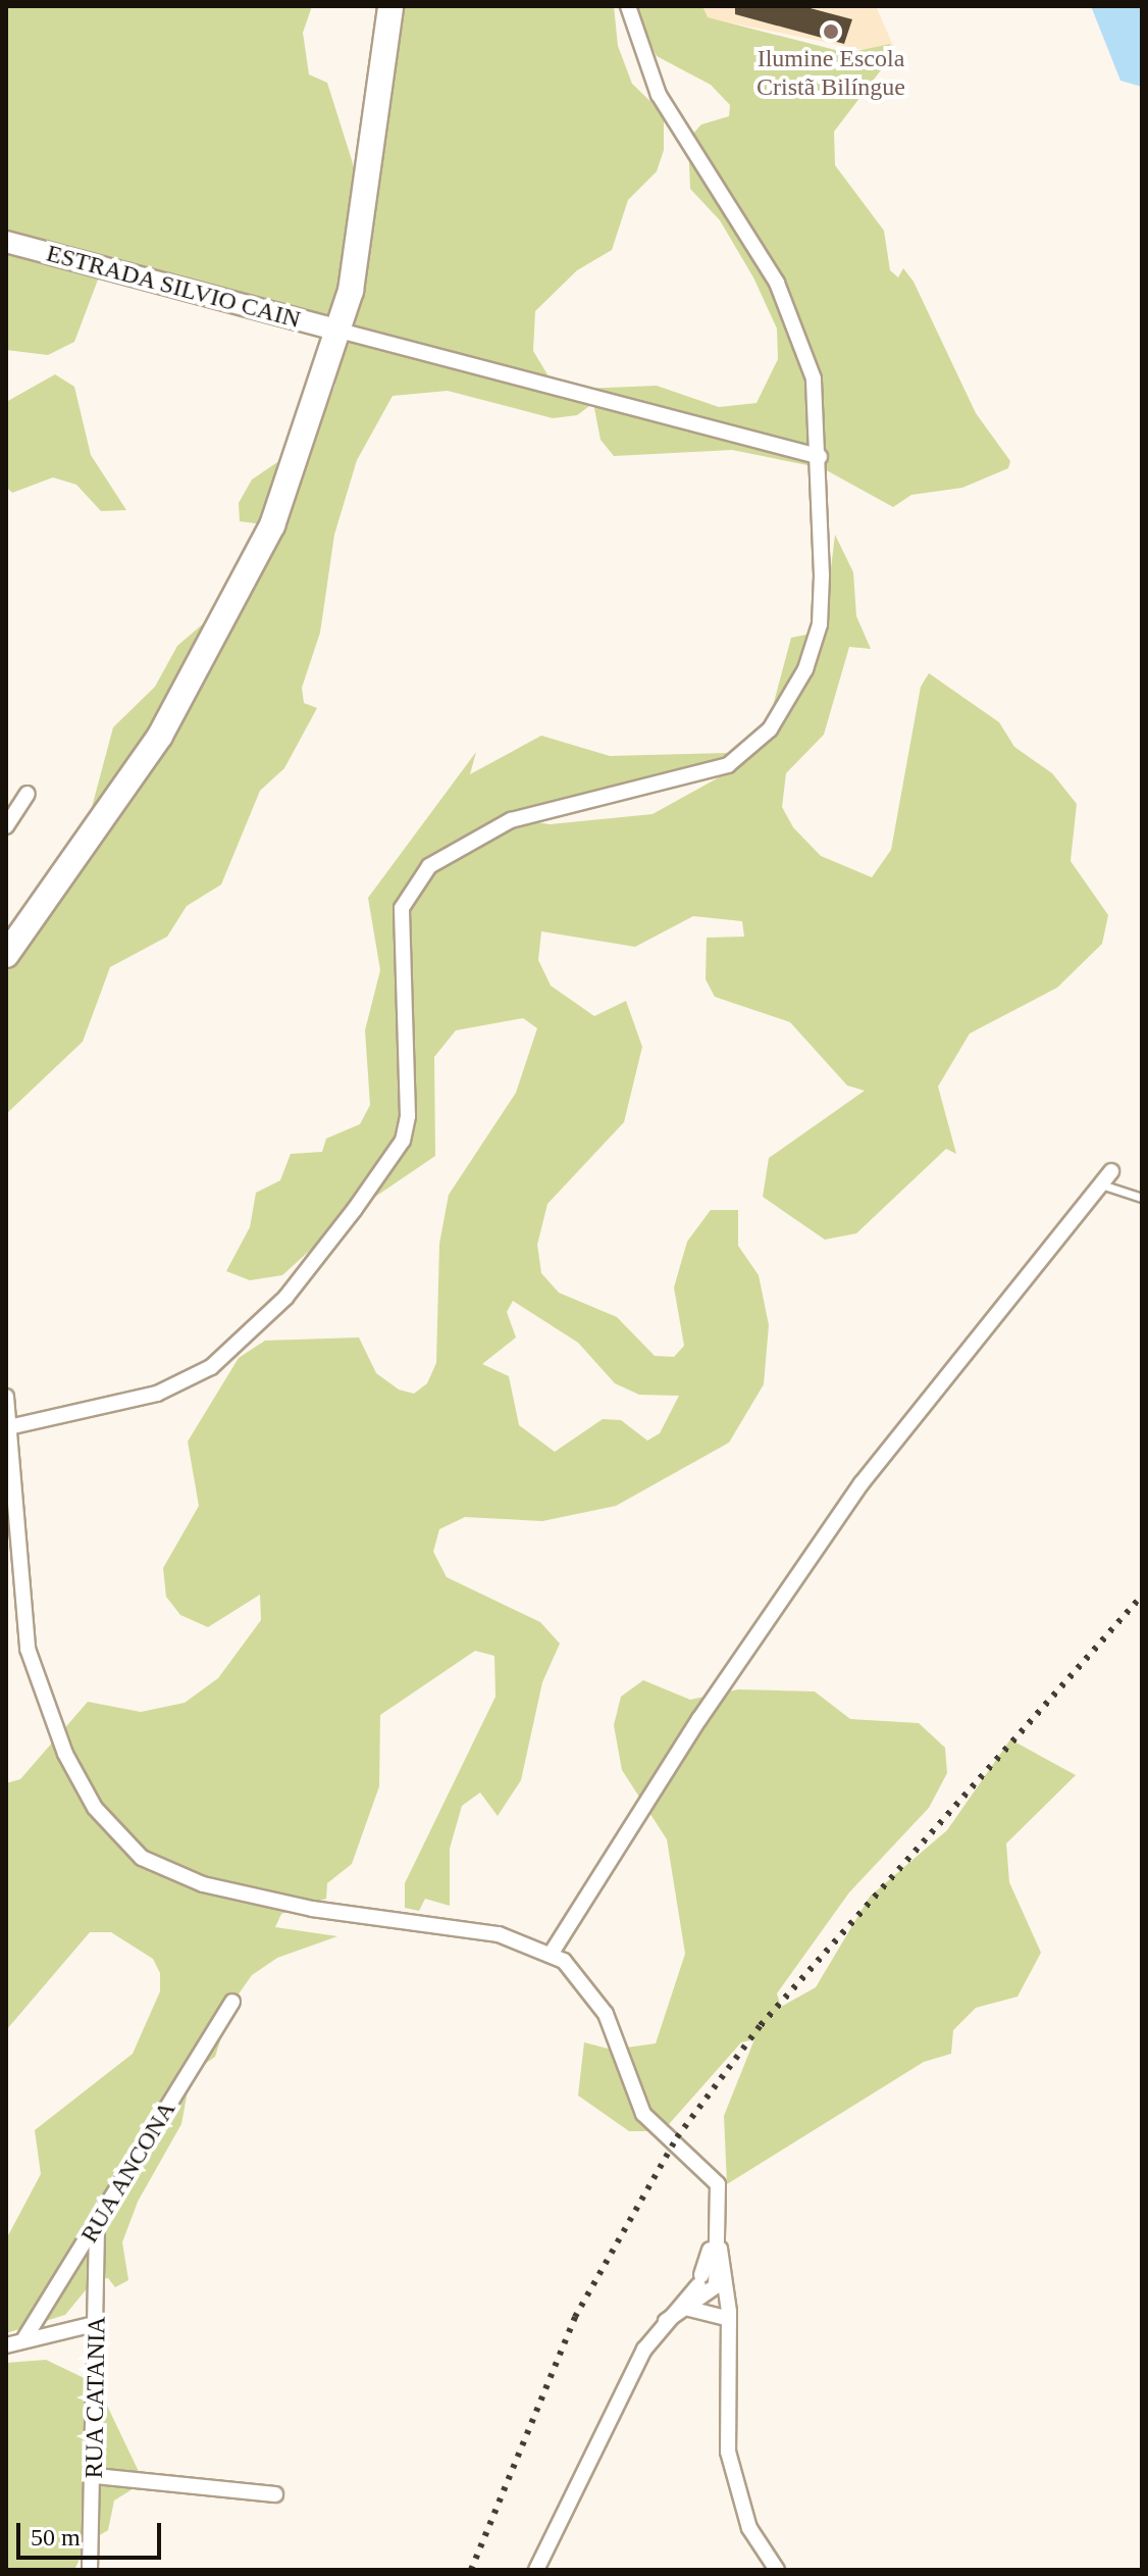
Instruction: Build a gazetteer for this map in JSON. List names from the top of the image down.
{
  "streets": {
    "street": ["ESTRADA SILVIO CAIN", "RUA ANCONA", "RUA CATANIA"]
  },
  "crossings": [
    ["RUA ANCONA", "RUA CATANIA"]
  ],
  "places": ["Ilumine Escola Cristã Bilíngue"],
  "scale_bar": "50 m"
}
